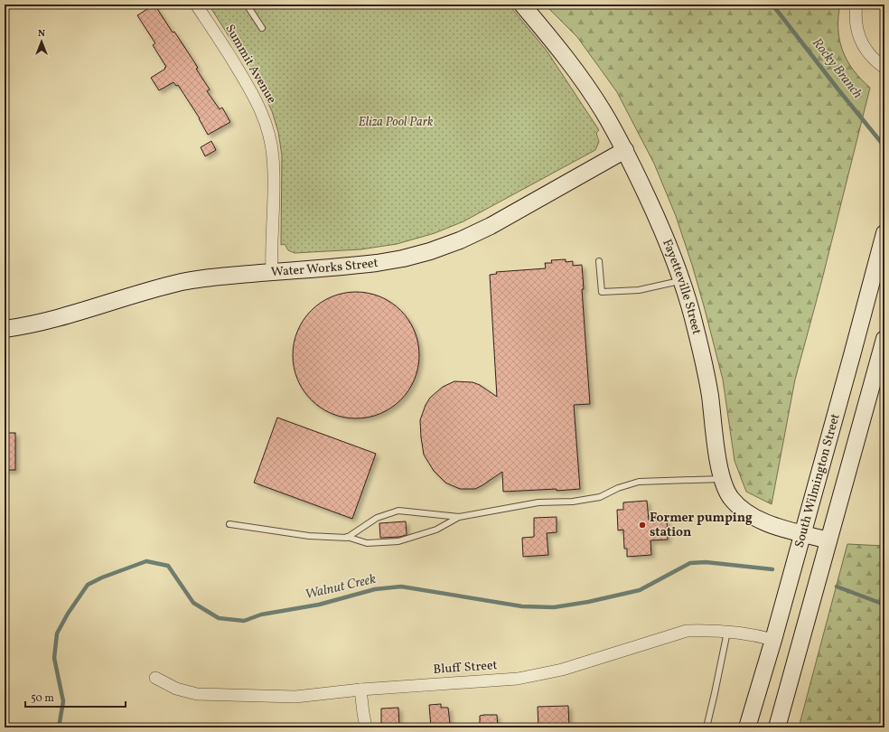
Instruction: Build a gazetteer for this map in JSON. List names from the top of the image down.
{
  "streets": {
    "street": [
      "Summit Avenue",
      "Water Works Street",
      "Fayetteville Street",
      "South Wilmington Street",
      "Bluff Street"
    ]
  },
  "crossings": [
    ["Summit Avenue", "Water Works Street"],
    ["Water Works Street", "Fayetteville Street"],
    ["Fayetteville Street", "South Wilmington Street"],
    ["South Wilmington Street", "Bluff Street"]
  ],
  "water": ["Rocky Branch", "Walnut Creek"],
  "parks": ["Eliza Pool Park"],
  "places": ["Former pumping station"],
  "scale_bar": "50 m",
  "north": "top"
}
